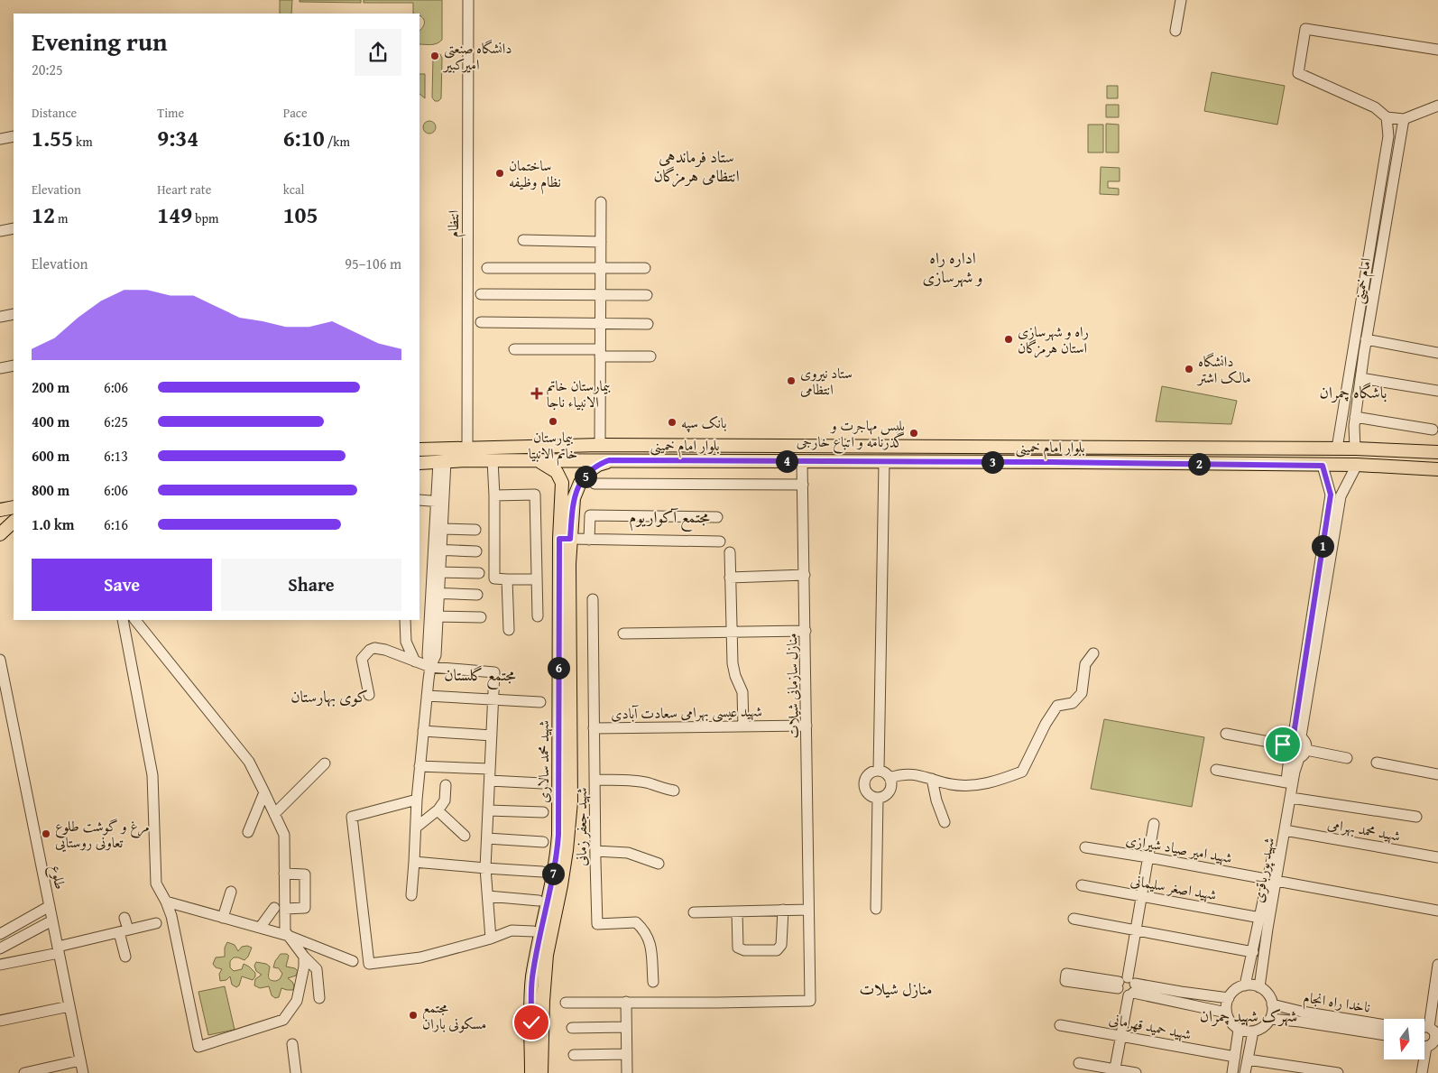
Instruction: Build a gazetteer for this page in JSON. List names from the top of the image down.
{
  "streets": {
    "main road": ["بلوار امام خمینی", "شهید محمد سالاری"],
    "street": [
      "انتظام",
      "امام خمینی",
      "منازل سازمانی شیلات",
      "شهید عیسی بهرامی سعادت آبادی",
      "شهید جعفر زمانی",
      "شهید محمد بهرامی",
      "شهید امیر صیاد شیرازی",
      "شهید پورباقری",
      "طلوع",
      "شهید اصغر سلیمانی",
      "ناخدا راه انجام",
      "شهید حمید قهرمانی"
    ]
  },
  "crossings": [
    ["انتظام", "بلوار امام خمینی"],
    ["امام خمینی", "بلوار امام خمینی"],
    ["بلوار امام خمینی", "منازل سازمانی شیلات"],
    ["بلوار امام خمینی", "شهید محمد سالاری"],
    ["منازل سازمانی شیلات", "شهید عیسی بهرامی سعادت آبادی"],
    ["شهید عیسی بهرامی سعادت آبادی", "شهید جعفر زمانی"],
    ["شهید محمد بهرامی", "شهید پورباقری"],
    ["شهید امیر صیاد شیرازی", "شهید پورباقری"],
    ["شهید پورباقری", "شهید اصغر سلیمانی"],
    ["شهید پورباقری", "ناخدا راه انجام"]
  ],
  "districts": [
    "ستاد فرماندهی انتظامی هرمزگان",
    "اداره راه و شهرسازی",
    "باشگاه چمران",
    "مجتمع آکواریوم",
    "مجتمع گلستان",
    "کوی بهارستان",
    "منازل شیلات",
    "شهرک شهید چمران"
  ],
  "places": {
    "other": [
      "دانشگاه صنعتی امیرکبیر",
      "ساختمان نظام وظیفه",
      "راه و شهرسازی استان هرمزگان",
      "دانشگاه مالک اشتر",
      "ستاد نیروی انتظامی",
      "بیمارستان خاتم الانبیا",
      "بانک سپه",
      "پلیس مهاجرت و گذرنامه و اتباع خارجى",
      "مرغ و گوشت طلوع تعاونی روستایی",
      "مجتمع مسکونی باران"
    ],
    "health": ["بیمارستان خاتم الانبیاء ناجا"]
  },
  "north": "bottom",
  "page": {
    "heading": ["Evening run", "20:25"],
    "stats": [
      ["Distance", "1.55 km"],
      ["Time", "9:34"],
      ["Pace", "6:10 /km"],
      ["Elevation", "12 m"],
      ["Heart rate", "149 bpm"],
      ["kcal", "105"]
    ],
    "chart": ["Elevation", "95–106 m"],
    "list": [
      {
        "name": "200 m",
        "note": "6:06"
      },
      {
        "name": "400 m",
        "note": "6:25"
      },
      {
        "name": "600 m",
        "note": "6:13"
      },
      {
        "name": "800 m",
        "note": "6:06"
      },
      {
        "name": "1.0 km",
        "note": "6:16"
      }
    ],
    "pins": [
      "4",
      "3",
      "2",
      "5",
      "1",
      "6",
      "7"
    ],
    "buttons": ["Save", "Share"]
  }
}
